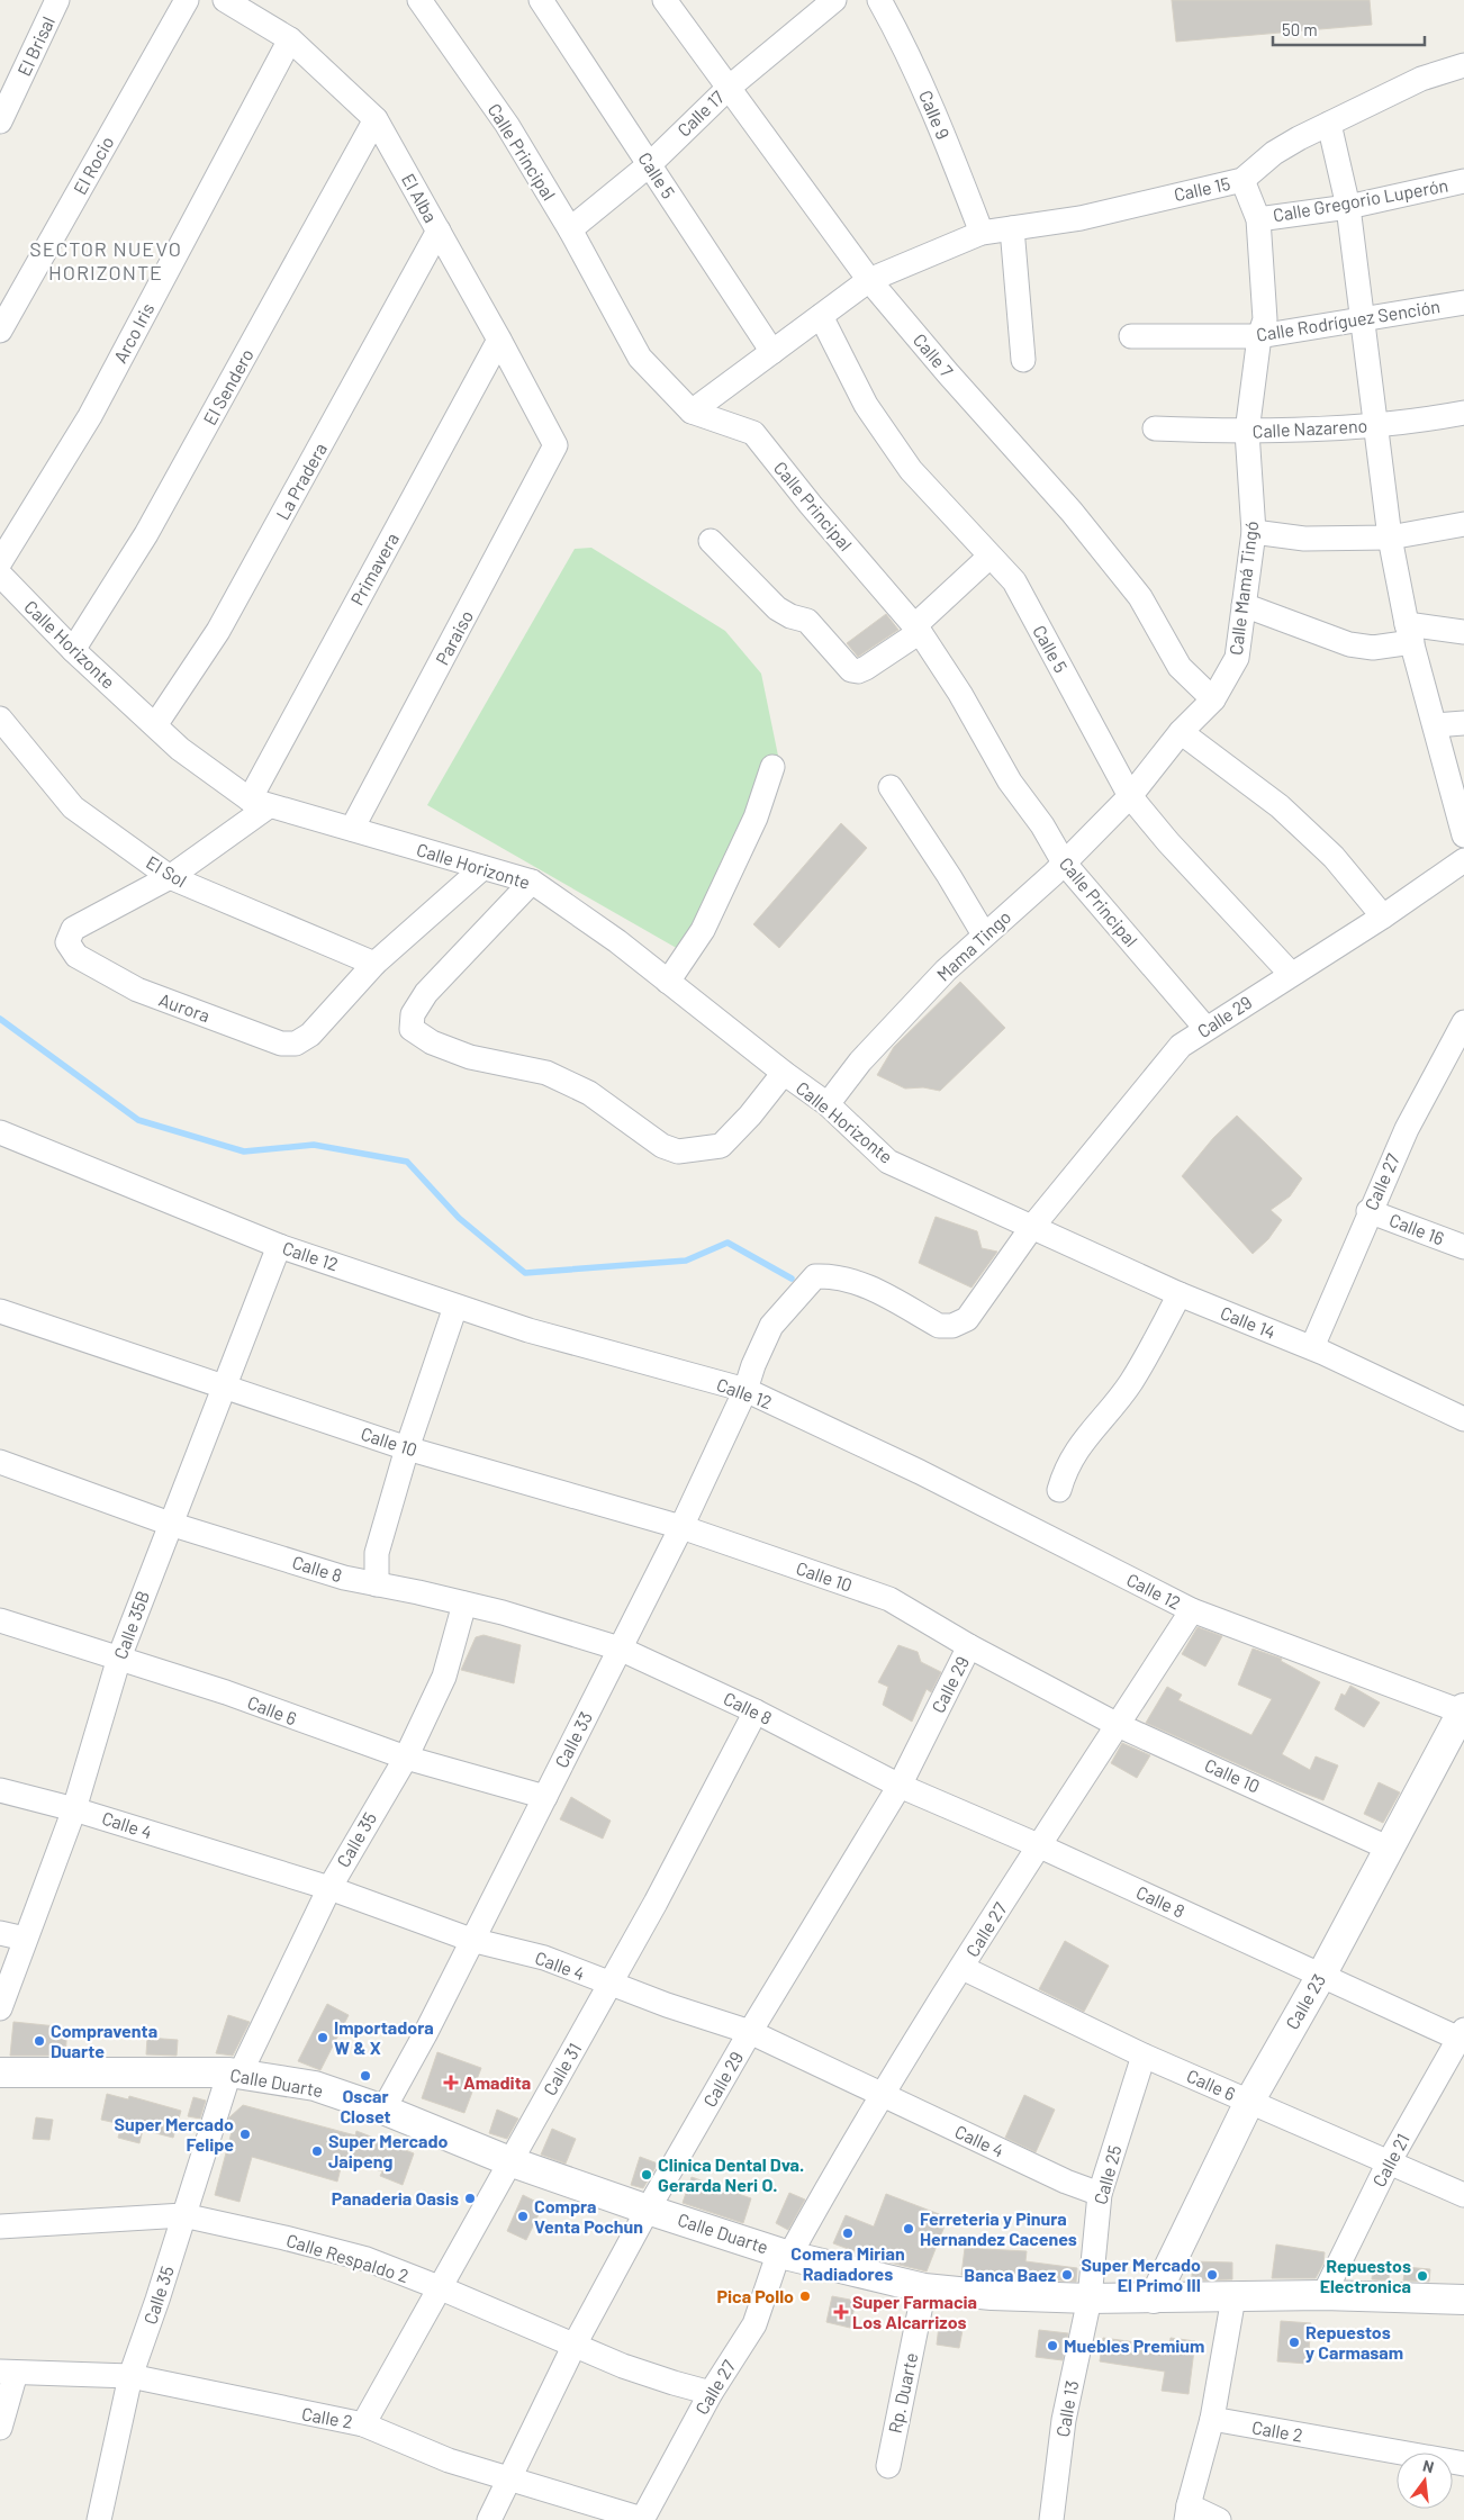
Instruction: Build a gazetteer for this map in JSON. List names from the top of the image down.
{
  "streets": {
    "street": [
      "El Brisal",
      "Calle 17",
      "Calle 9",
      "Calle Principal",
      "El Rocio",
      "Calle 5",
      "Calle 15",
      "El Alba",
      "Calle Gregorio Luperón",
      "Calle Rodríguez Sención",
      "Arco Iris",
      "Calle 7",
      "El Sendero",
      "Calle Nazareno",
      "La Pradera",
      "Primavera",
      "Calle Mamá Tingó",
      "Paraiso",
      "Calle Horizonte",
      "El Sol",
      "Mama Tingo",
      "Aurora",
      "Calle 29",
      "Calle 27",
      "Calle 16",
      "Calle 12",
      "Calle 14",
      "Calle 10",
      "Calle 8",
      "Calle 35B",
      "Calle 6",
      "Calle 33",
      "Calle 4",
      "Calle 35",
      "Calle 23",
      "Calle 31",
      "Calle Duarte",
      "Calle 21",
      "Calle 25",
      "Calle Respaldo 2",
      "Rp. Duarte",
      "Calle 13",
      "Calle 2"
    ]
  },
  "crossings": [
    ["Calle 17", "Calle Principal"],
    ["Calle 17", "Calle 5"],
    ["Calle 17", "Calle 7"],
    ["Calle 9", "Calle 15"],
    ["Calle Principal", "Calle 15"],
    ["Calle Principal", "Mama Tingo"],
    ["Calle Principal", "Calle 29"],
    ["Calle 5", "Calle 15"],
    ["Calle 5", "Calle Mamá Tingó"],
    ["Calle 5", "Mama Tingo"],
    ["Calle 5", "Calle 29"],
    ["Calle 15", "Calle 7"],
    ["Calle 15", "Calle Mamá Tingó"],
    ["El Alba", "Arco Iris"],
    ["El Alba", "El Sendero"],
    ["El Alba", "La Pradera"],
    ["El Alba", "Primavera"],
    ["El Alba", "Paraiso"],
    ["Calle Gregorio Luperón", "Calle Mamá Tingó"],
    ["Calle Rodríguez Sención", "Calle Mamá Tingó"],
    ["Calle 7", "Calle Mamá Tingó"],
    ["El Sendero", "Calle Horizonte"],
    ["Calle Nazareno", "Calle Mamá Tingó"],
    ["La Pradera", "Calle Horizonte"],
    ["Primavera", "Calle Horizonte"],
    ["Calle Mamá Tingó", "Mama Tingo"],
    ["Paraiso", "Calle Horizonte"],
    ["Calle Horizonte", "Mama Tingo"],
    ["Calle Horizonte", "Calle 29"],
    ["Calle Horizonte", "Calle 14"],
    ["El Sol", "Aurora"],
    ["Calle 29", "Calle 14"],
    ["Calle 29", "Calle 10"],
    ["Calle 29", "Calle 8"],
    ["Calle 29", "Calle 33"],
    ["Calle 29", "Calle 4"],
    ["Calle 29", "Calle Duarte"],
    ["Calle 29", "Calle Respaldo 2"],
    ["Calle 29", "Calle 2"],
    ["Calle 27", "Calle 16"],
    ["Calle 27", "Calle 12"],
    ["Calle 27", "Calle 14"],
    ["Calle 27", "Calle 10"],
    ["Calle 27", "Calle 8"],
    ["Calle 27", "Calle 6"],
    ["Calle 27", "Calle 4"],
    ["Calle 27", "Calle Duarte"],
    ["Calle 27", "Calle Respaldo 2"],
    ["Calle 27", "Calle 2"],
    ["Calle 12", "Calle 35B"],
    ["Calle 12", "Calle 33"],
    ["Calle 12", "Calle 23"],
    ["Calle 10", "Calle 35B"],
    ["Calle 10", "Calle 33"],
    ["Calle 10", "Calle 23"],
    ["Calle 8", "Calle 35B"],
    ["Calle 8", "Calle 33"],
    ["Calle 8", "Calle 35"],
    ["Calle 8", "Calle 23"],
    ["Calle 8", "Calle 31"],
    ["Calle 8", "Calle 21"],
    ["Calle 35B", "Calle 6"],
    ["Calle 35B", "Calle 4"],
    ["Calle 6", "Calle 33"],
    ["Calle 6", "Calle 35"],
    ["Calle 6", "Calle 23"],
    ["Calle 6", "Calle 21"],
    ["Calle 6", "Calle 25"],
    ["Calle 33", "Calle 4"],
    ["Calle 33", "Calle Duarte"],
    ["Calle 4", "Calle 35"],
    ["Calle 4", "Calle 31"],
    ["Calle 4", "Calle 25"],
    ["Calle 35", "Calle Duarte"],
    ["Calle 35", "Calle Respaldo 2"],
    ["Calle 35", "Calle 2"],
    ["Calle 23", "Calle Duarte"],
    ["Calle 31", "Calle Duarte"],
    ["Calle 31", "Calle Respaldo 2"],
    ["Calle 31", "Calle 2"],
    ["Calle Duarte", "Calle 21"],
    ["Calle Duarte", "Calle 25"],
    ["Calle Duarte", "Rp. Duarte"],
    ["Calle Duarte", "Calle 13"],
    ["Calle 25", "Calle 13"]
  ],
  "districts": ["SECTOR NUEVO HORIZONTE"],
  "places": {
    "other": [
      "Importadora W & X",
      "Compraventa Duarte",
      "Oscar Closet",
      "Super Mercado Felipe",
      "Super Mercado Jaipeng",
      "Clinica Dental Dva. Gerarda Neri O.",
      "Panaderia Oasis",
      "Compra Venta Pochun",
      "Ferreteria y Pinura Hernandez Cacenes",
      "Comera Mirian Radiadores",
      "Banca Baez",
      "Super Mercado El Primo III",
      "Repuestos Electronica",
      "Pica Pollo",
      "Repuestos y Carmasam",
      "Muebles Premium"
    ],
    "health": ["Amadita", "Super Farmacia Los Alcarrizos"]
  },
  "scale_bar": "50 m",
  "north": "top"
}
